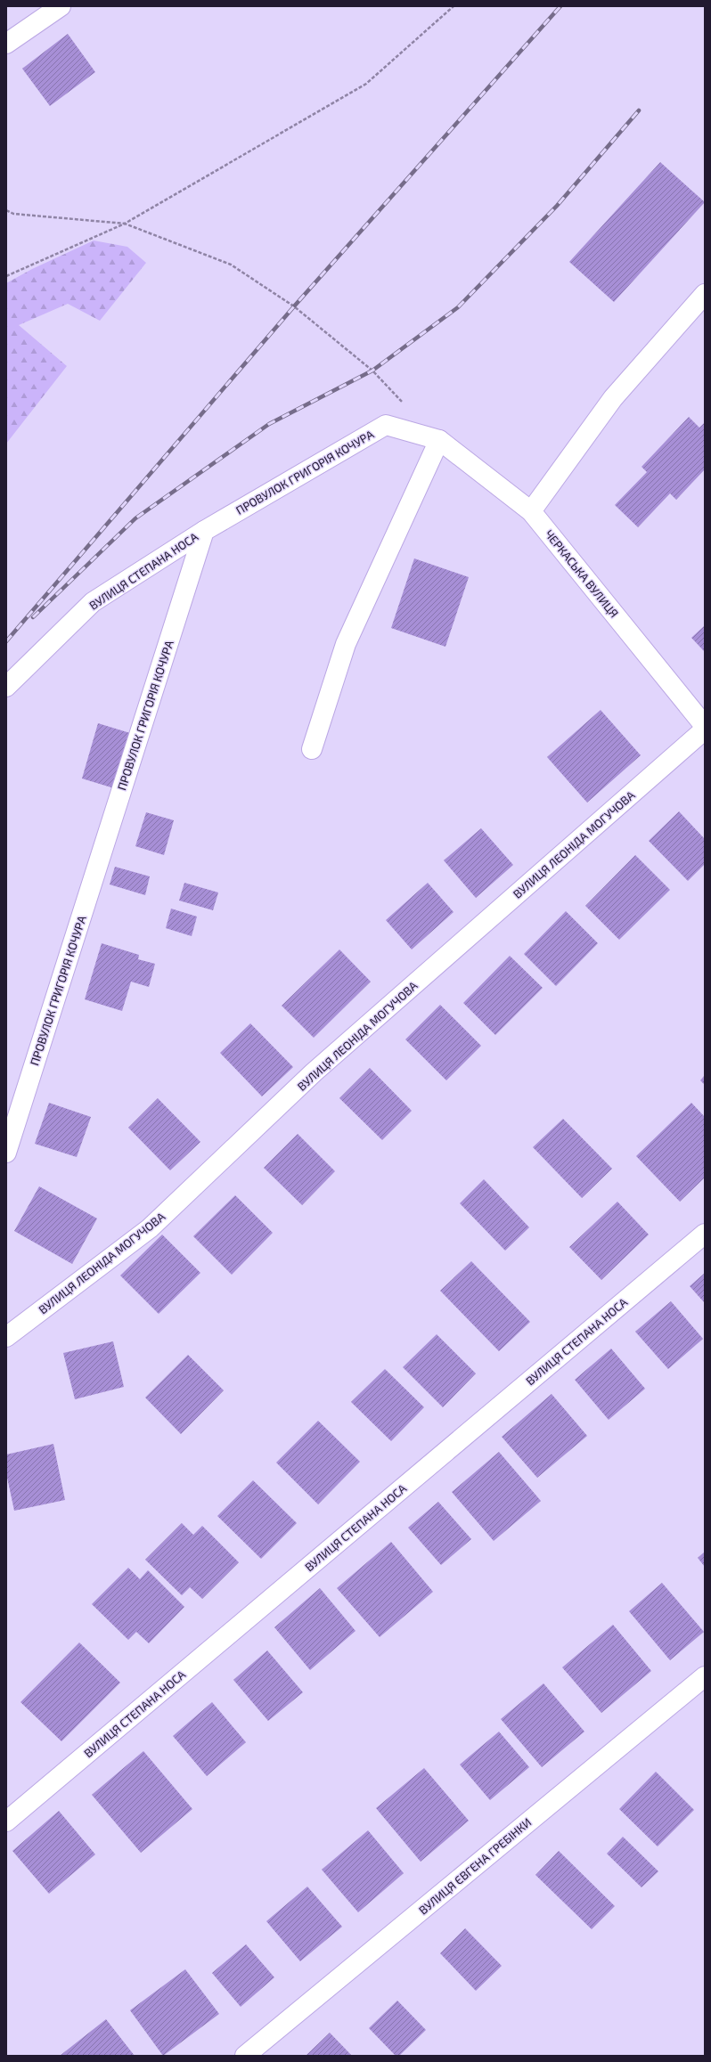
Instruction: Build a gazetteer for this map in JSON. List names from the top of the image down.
{
  "streets": {
    "street": [
      "ПРОВУЛОК ГРИГОРІЯ КОЧУРА",
      "ВУЛИЦЯ СТЕПАНА НОСА",
      "ЧЕРКАСЬКА ВУЛИЦЯ",
      "ВУЛИЦЯ ЛЕОНІДА МОГУЧОВА",
      "ВУЛИЦЯ ЄВГЕНА ГРЕБІНКИ"
    ]
  },
  "crossings": [
    ["ПРОВУЛОК ГРИГОРІЯ КОЧУРА", "ВУЛИЦЯ СТЕПАНА НОСА"],
    ["ПРОВУЛОК ГРИГОРІЯ КОЧУРА", "ЧЕРКАСЬКА ВУЛИЦЯ"]
  ]
}
